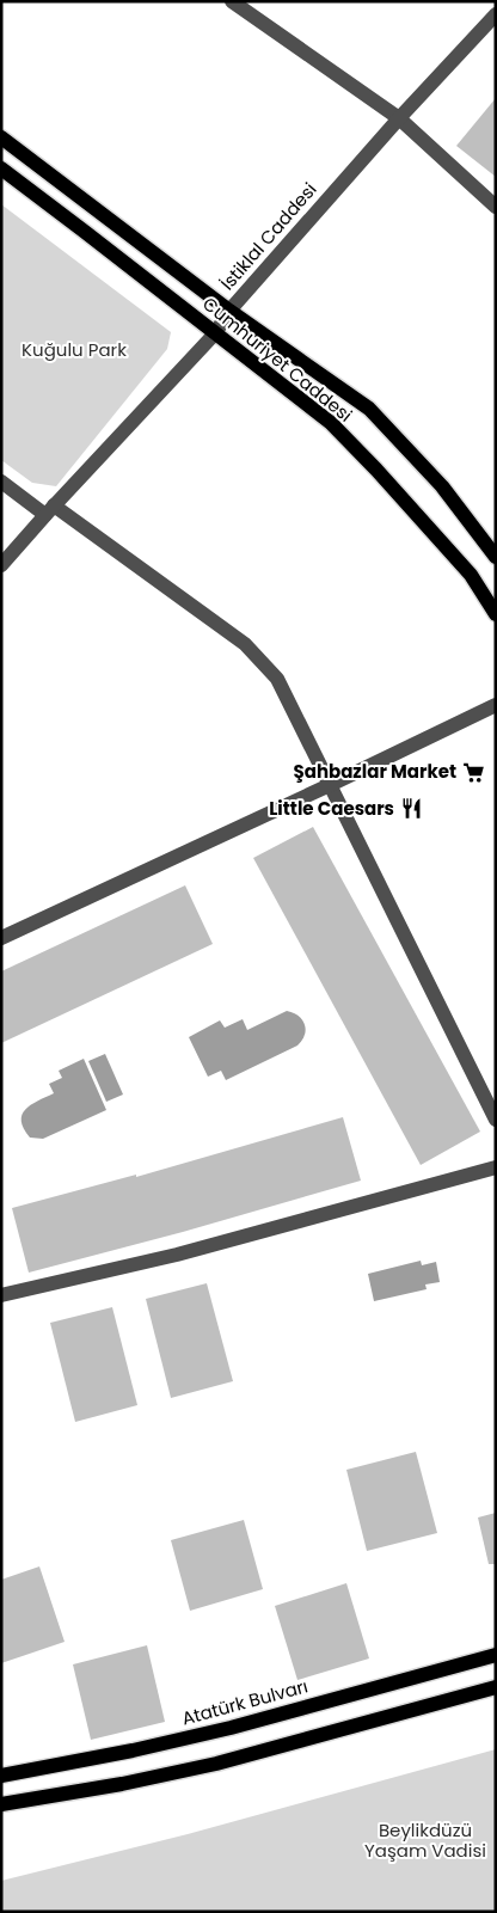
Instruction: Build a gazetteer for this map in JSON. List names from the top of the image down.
{
  "streets": {
    "main road": ["Cumhuriyet Caddesi", "Atatürk Bulvarı"],
    "street": ["İstiklal Caddesi"]
  },
  "crossings": [
    ["İstiklal Caddesi", "Cumhuriyet Caddesi"]
  ],
  "parks": ["Kuğulu Park", "Beylikdüzü Yaşam Vadisi"],
  "places": {
    "supermarket": ["Şahbazlar Market"],
    "restaurant": ["Little Caesars"]
  }
}
